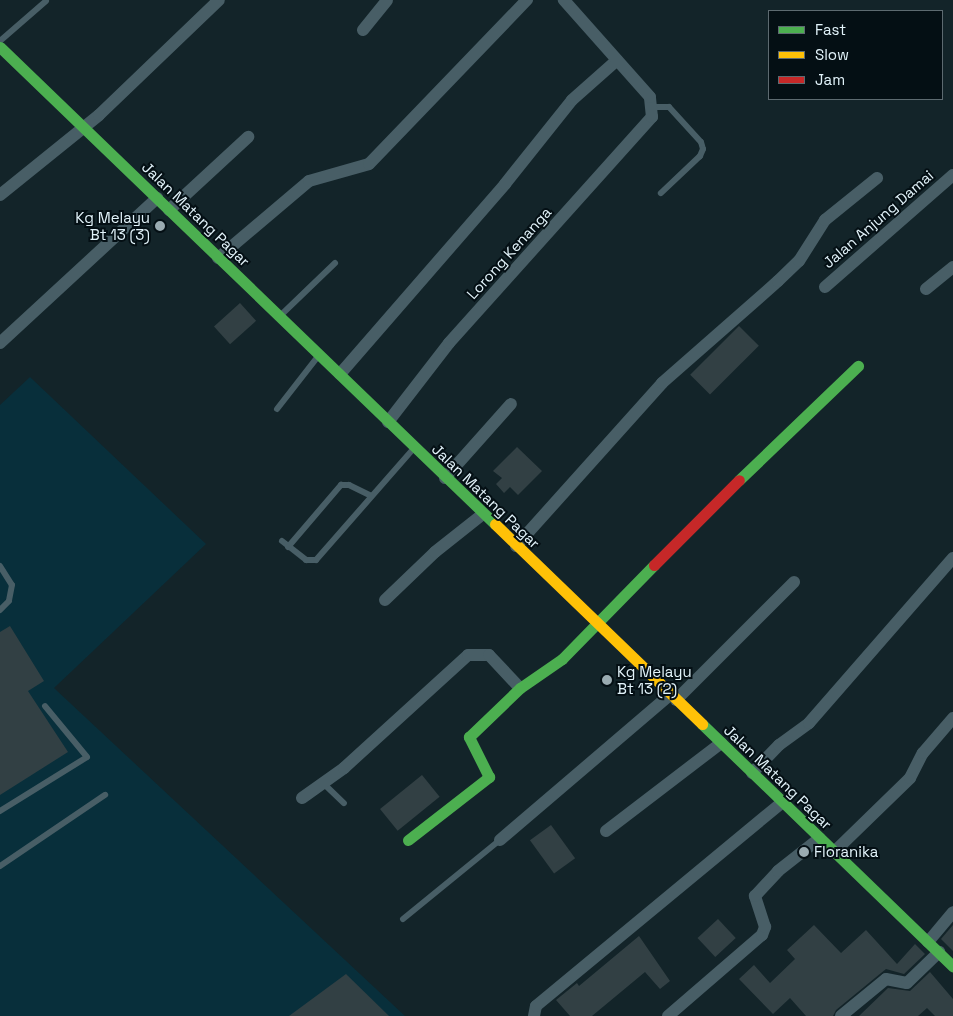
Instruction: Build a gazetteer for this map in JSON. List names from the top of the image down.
{
  "streets": {
    "main road": ["Jalan Matang Pagar"],
    "street": ["Jalan Anjung Damai", "Lorong Kenanga"]
  },
  "crossings": [
    ["Jalan Matang Pagar", "Lorong Kenanga"]
  ],
  "places": ["Kg Melayu Bt 13 (3)", "Kg Melayu Bt 13 (2)", "Floranika"],
  "legend": ["Fast", "Slow", "Jam"]
}
